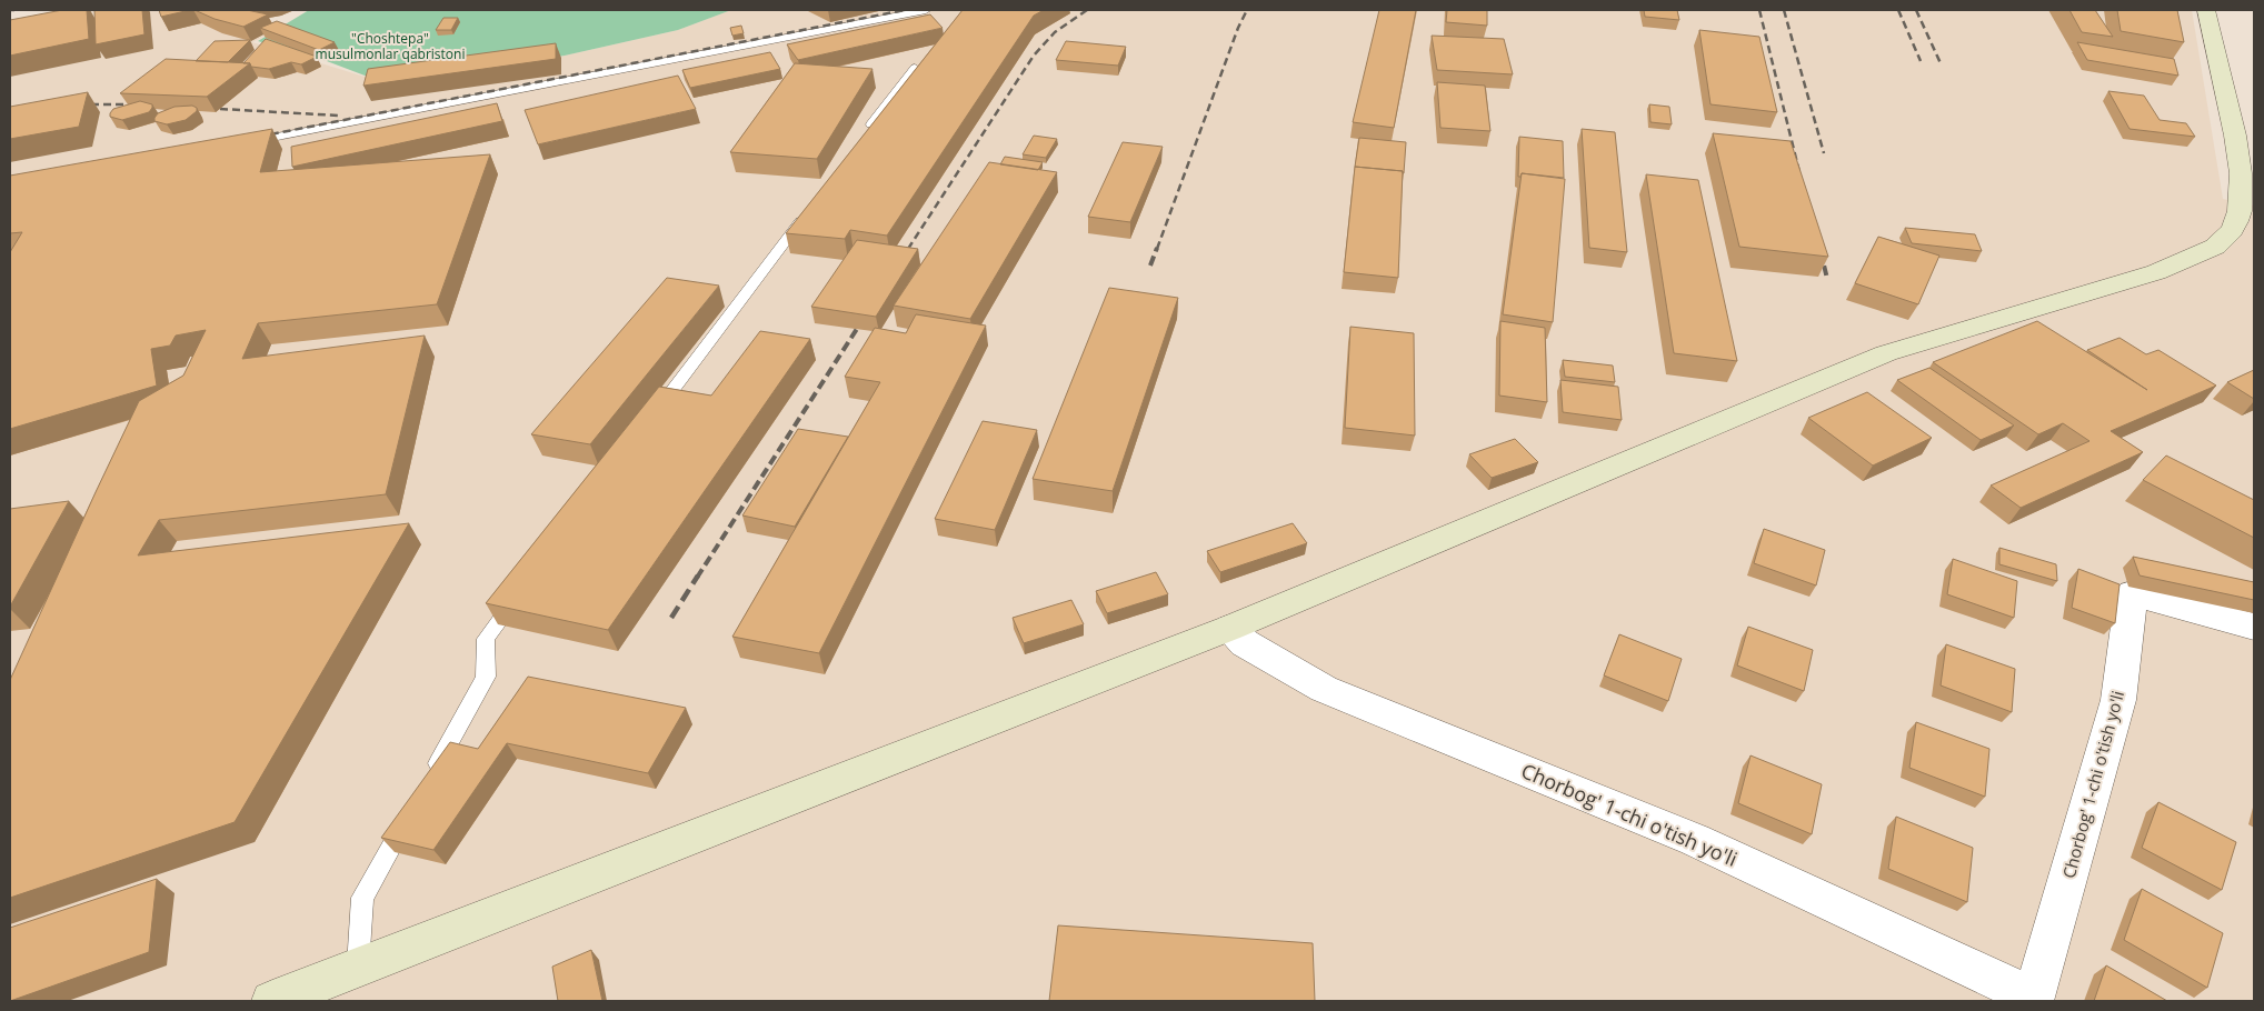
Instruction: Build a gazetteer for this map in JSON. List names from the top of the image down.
{
  "streets": {
    "street": ["Chorbog' 1-chi o'tish yo'li"]
  },
  "parks": ["\"Choshtepa\" musulmonlar qabristoni"]
}
